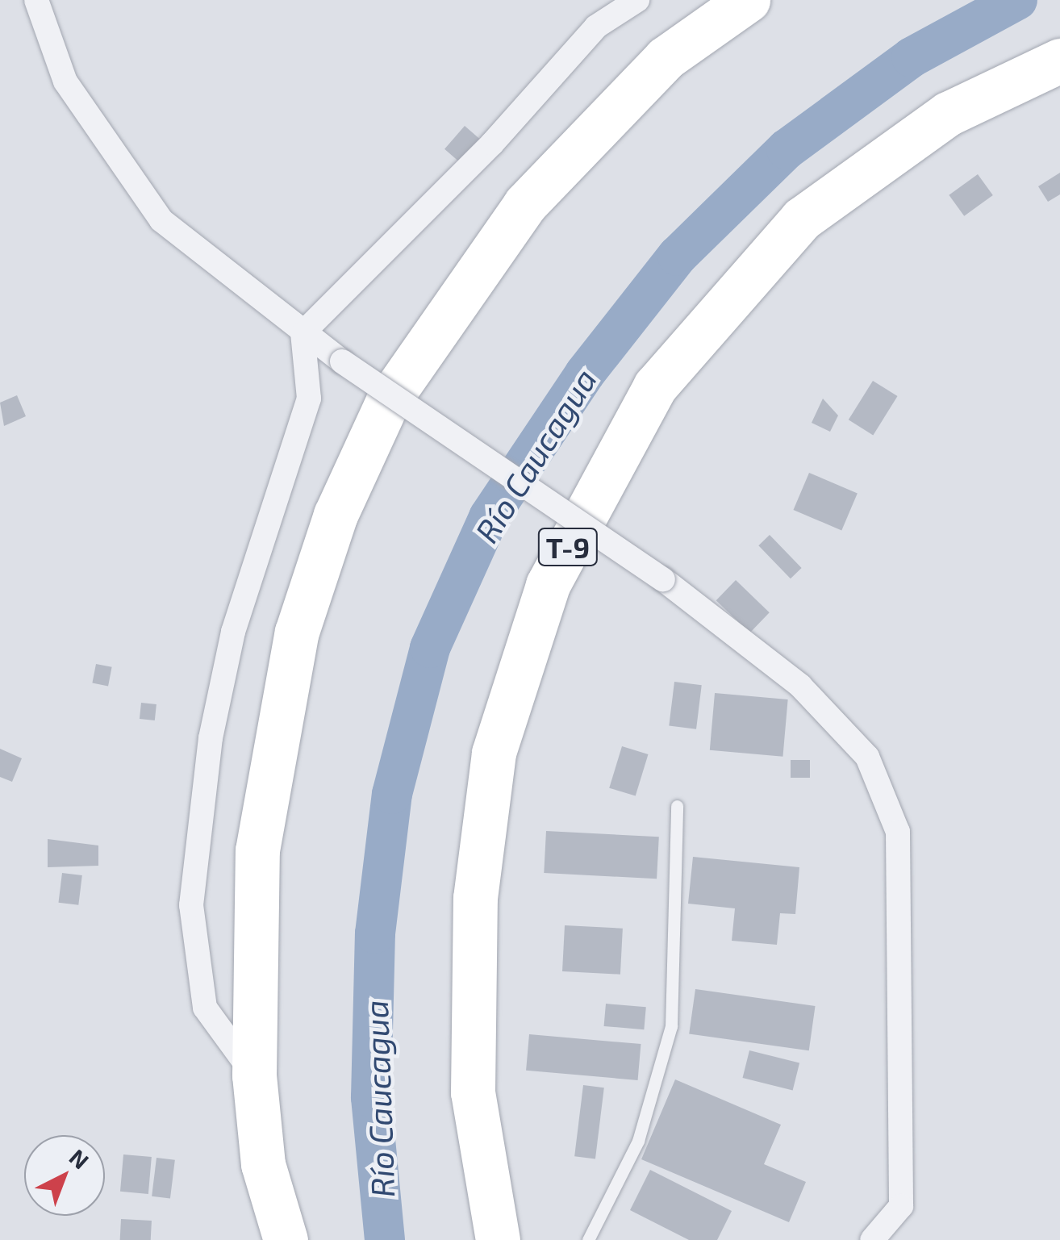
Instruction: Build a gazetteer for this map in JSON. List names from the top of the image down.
{
  "streets": {
    "highway": ["T-9"]
  },
  "water": ["Río Caucagua"],
  "north": "top right"
}
